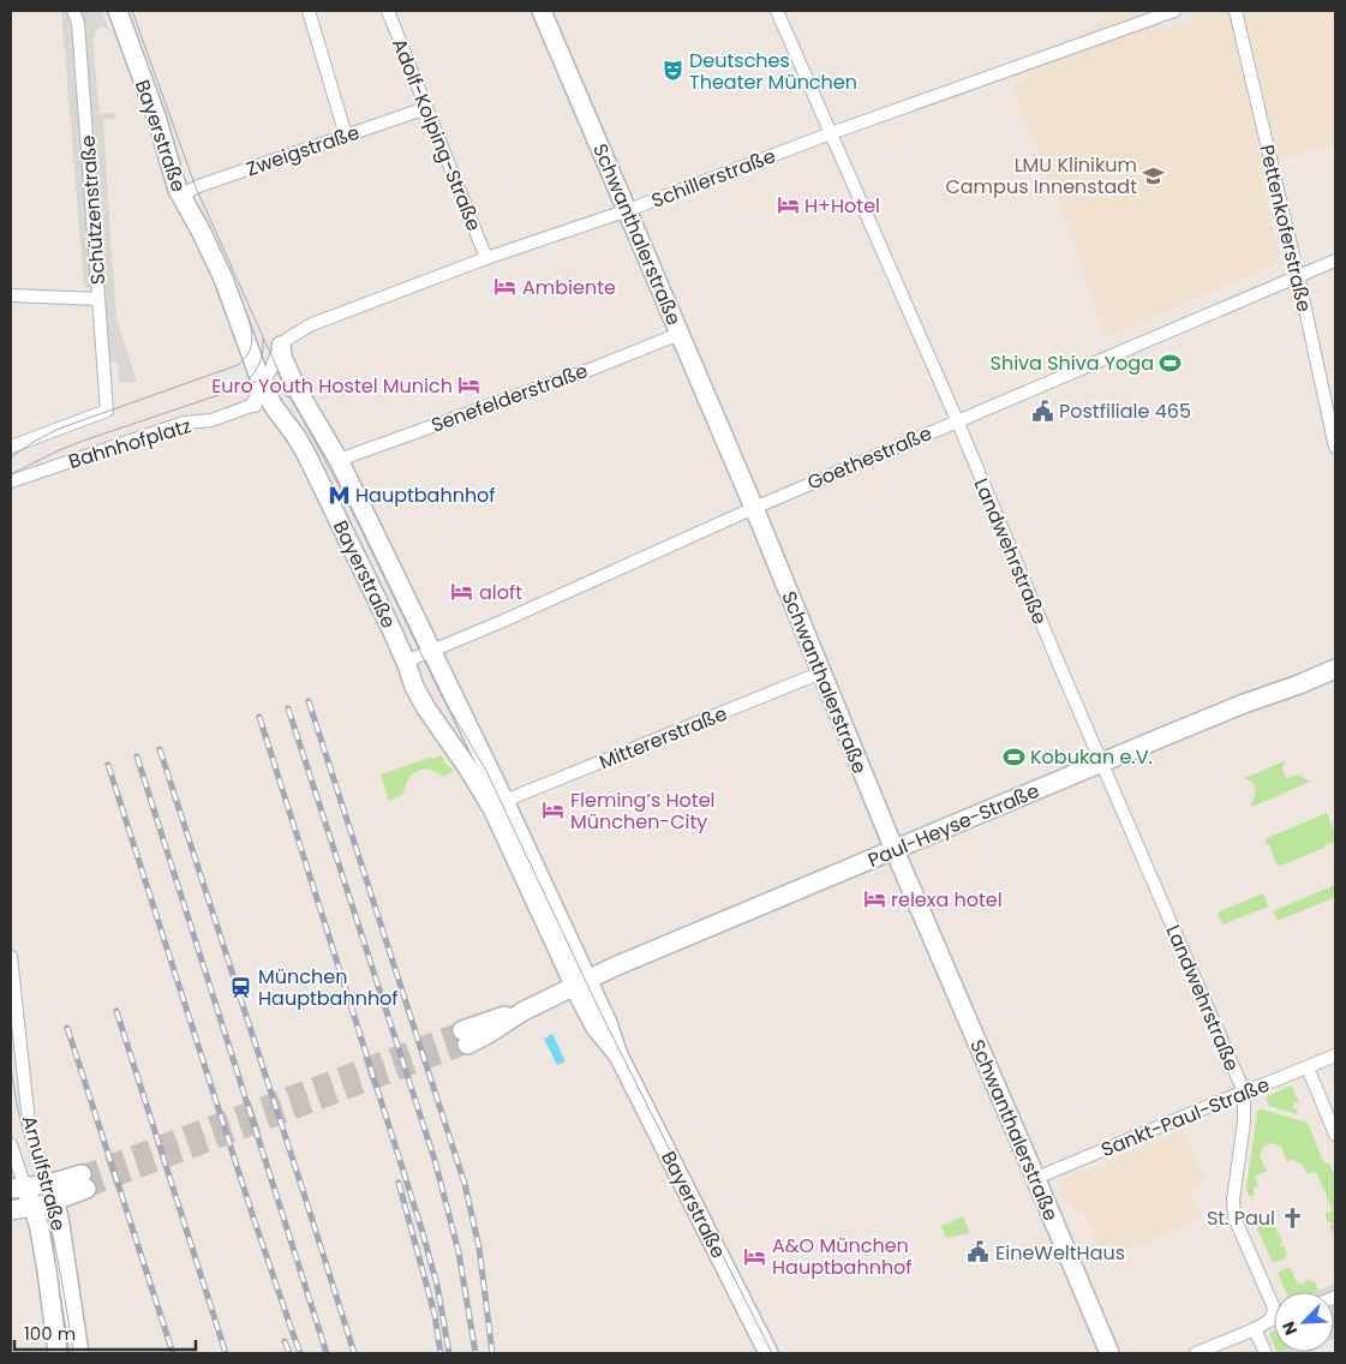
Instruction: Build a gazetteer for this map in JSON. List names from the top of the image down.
{
  "streets": {
    "street": [
      "Adolf-Kolping-Straße",
      "Bayerstraße",
      "Zweigstraße",
      "Schillerstraße",
      "Schützenstraße",
      "Pettenkoferstraße",
      "Schwanthalerstraße",
      "Senefelderstraße",
      "Bahnhofplatz",
      "Goethestraße",
      "Landwehrstraße",
      "Mittererstraße",
      "Paul-Heyse-Straße",
      "Sankt-Paul-Straße",
      "Arnulfstraße"
    ]
  },
  "crossings": [
    ["Adolf-Kolping-Straße", "Zweigstraße"],
    ["Adolf-Kolping-Straße", "Schillerstraße"],
    ["Bayerstraße", "Zweigstraße"],
    ["Bayerstraße", "Schillerstraße"],
    ["Bayerstraße", "Senefelderstraße"],
    ["Bayerstraße", "Bahnhofplatz"],
    ["Bayerstraße", "Goethestraße"],
    ["Bayerstraße", "Mittererstraße"],
    ["Bayerstraße", "Paul-Heyse-Straße"],
    ["Schillerstraße", "Schwanthalerstraße"],
    ["Schillerstraße", "Landwehrstraße"],
    ["Schützenstraße", "Bahnhofplatz"],
    ["Pettenkoferstraße", "Goethestraße"],
    ["Schwanthalerstraße", "Senefelderstraße"],
    ["Schwanthalerstraße", "Goethestraße"],
    ["Schwanthalerstraße", "Mittererstraße"],
    ["Schwanthalerstraße", "Paul-Heyse-Straße"],
    ["Schwanthalerstraße", "Sankt-Paul-Straße"],
    ["Goethestraße", "Landwehrstraße"],
    ["Landwehrstraße", "Paul-Heyse-Straße"],
    ["Landwehrstraße", "Sankt-Paul-Straße"]
  ],
  "places": {
    "theatre": ["Deutsches Theater München"],
    "school or university": ["LMU Klinikum Campus Innenstadt"],
    "hotel": [
      "H+Hotel",
      "Ambiente",
      "Euro Youth Hostel Munich",
      "aloft",
      "Fleming’s Hotel München-City",
      "relexa hotel",
      "A&O München Hauptbahnhof"
    ],
    "sports": ["Shiva Shiva Yoga", "Kobukan e.V."],
    "public building": ["Postfiliale 465", "EineWeltHaus"],
    "metro station": ["Hauptbahnhof"],
    "station": ["München Hauptbahnhof"],
    "church": ["St. Paul"]
  },
  "scale_bar": "100 m",
  "north": "bottom left"
}
